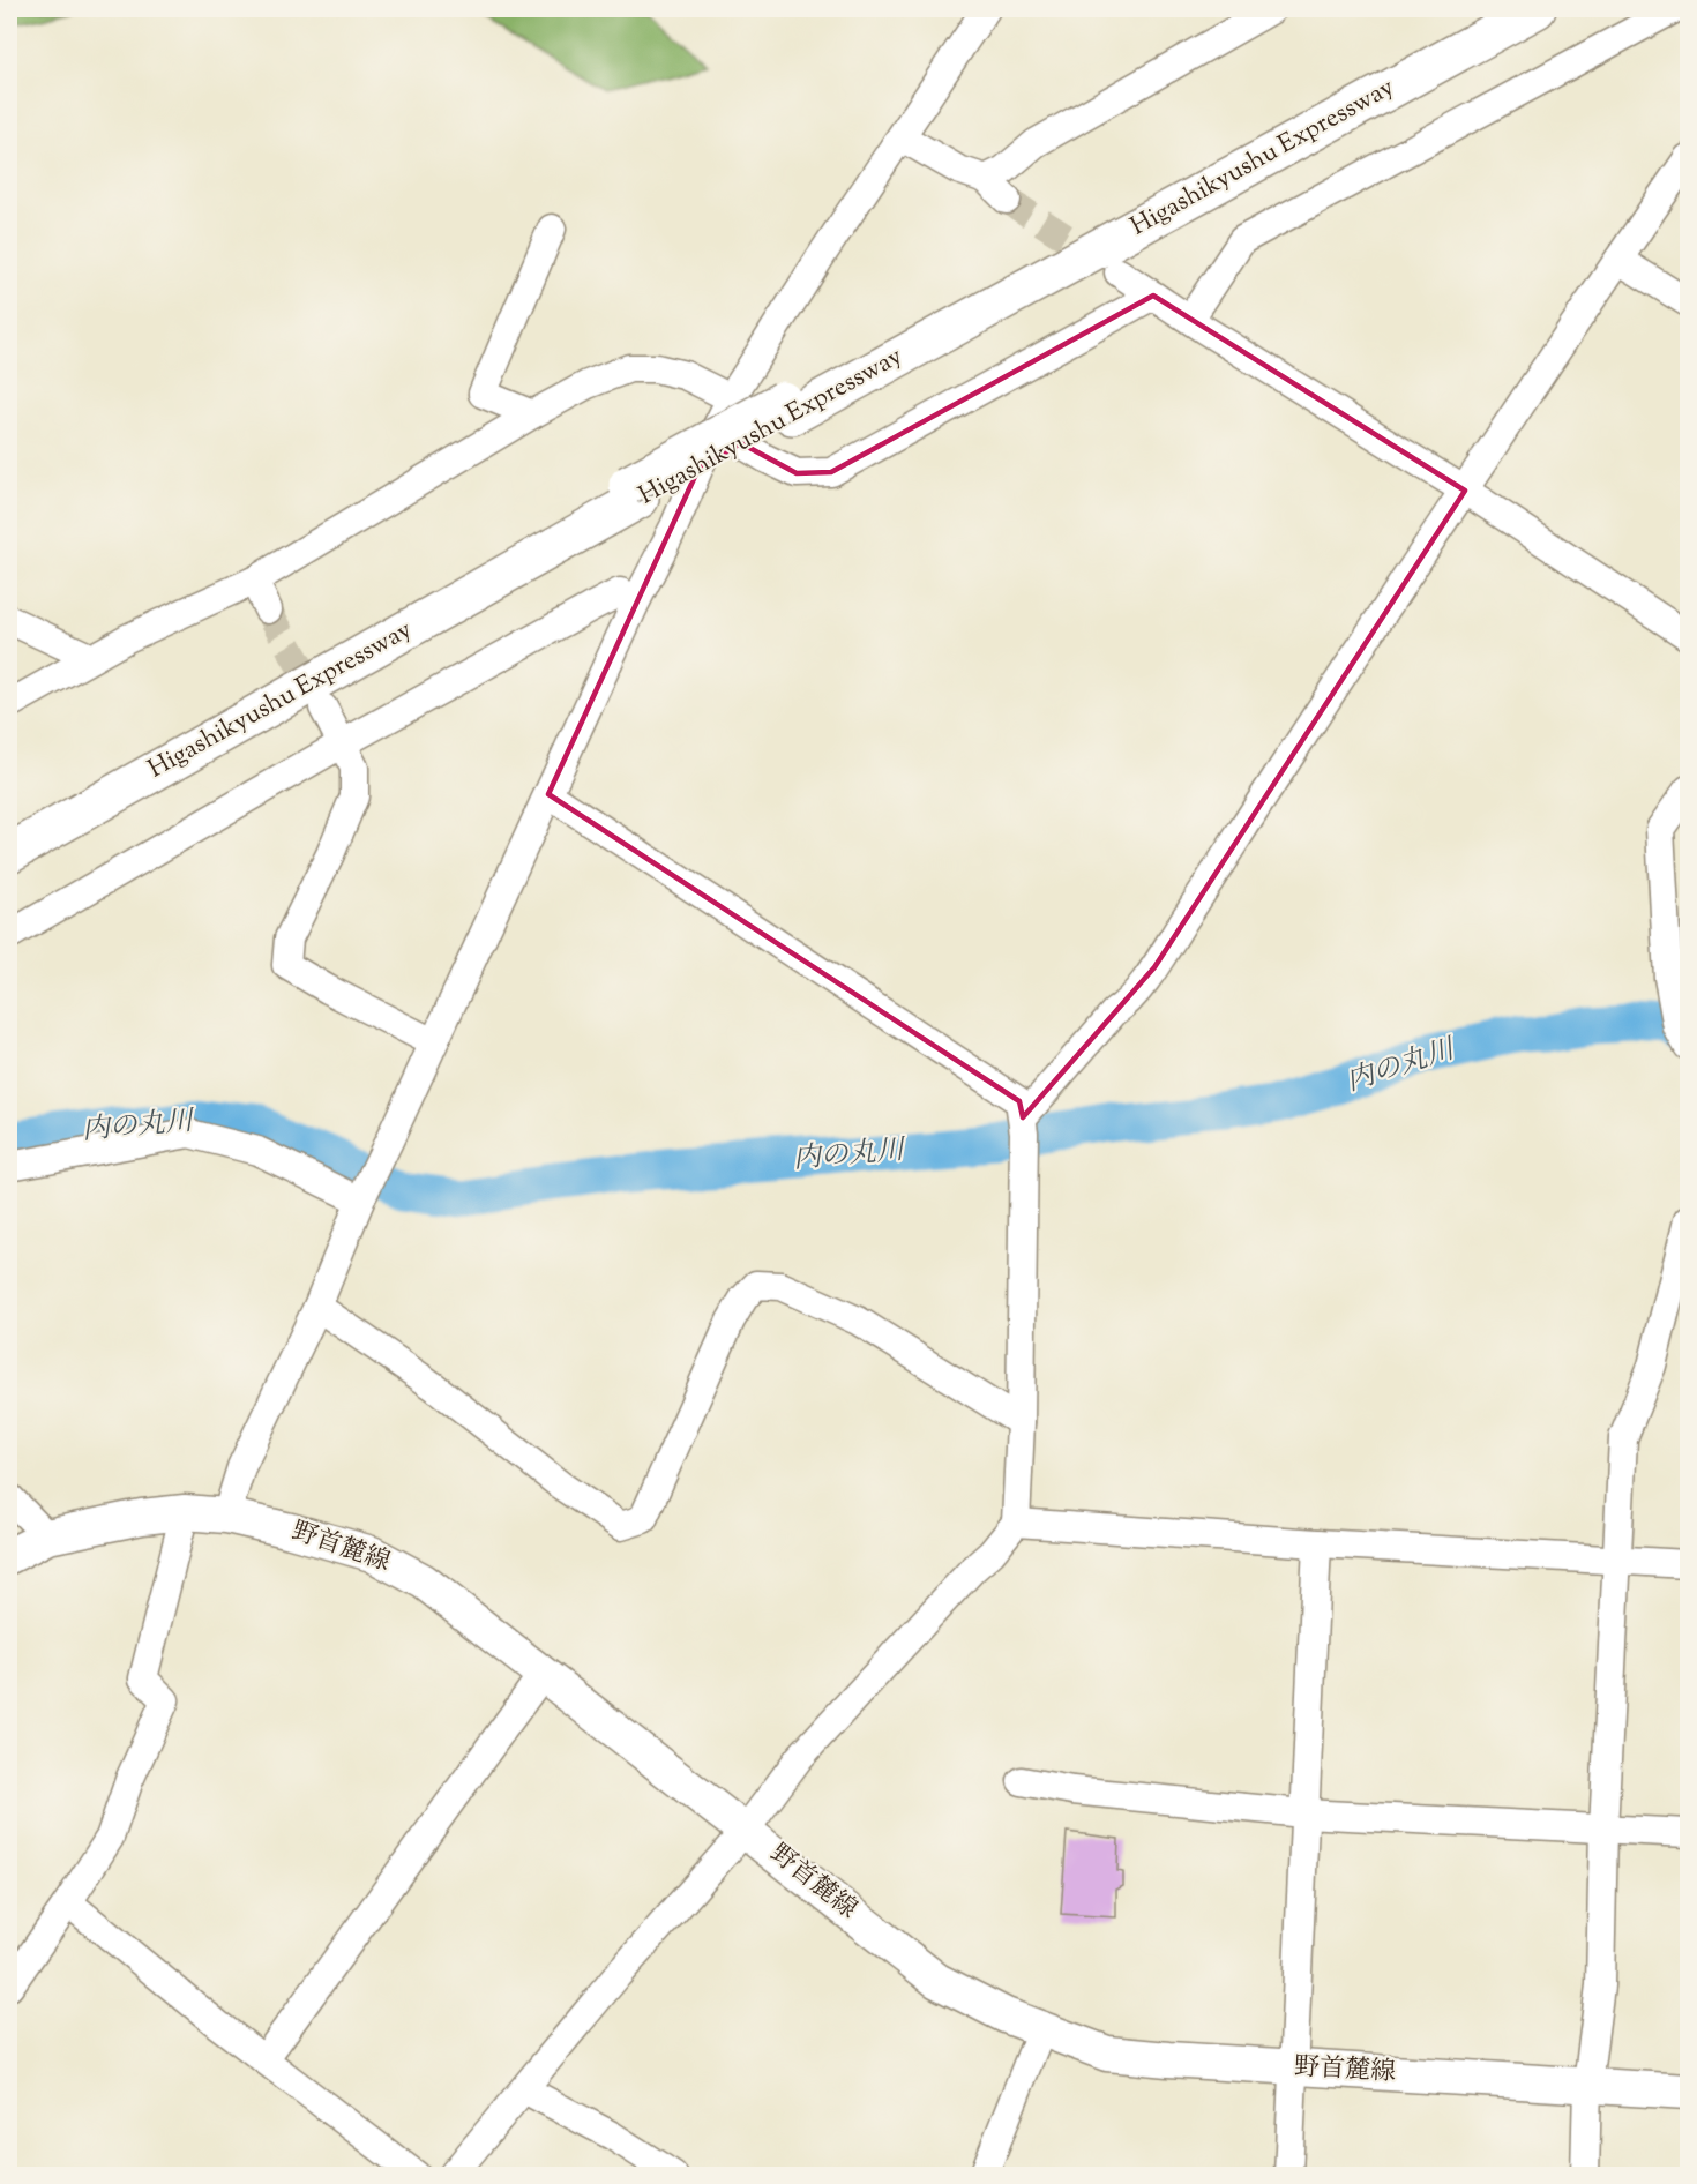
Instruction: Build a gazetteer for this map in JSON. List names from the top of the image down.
{
  "streets": {
    "highway": ["Higashikyushu Expressway"],
    "main road": ["野首麓線"]
  },
  "water": ["内の丸川"]
}
